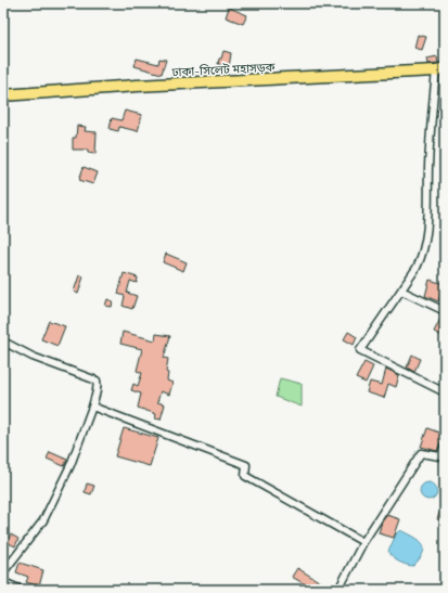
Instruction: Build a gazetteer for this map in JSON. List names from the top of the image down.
{
  "streets": {
    "highway": ["ঢাকা-সিলেট মহাসড়ক"]
  }
}
